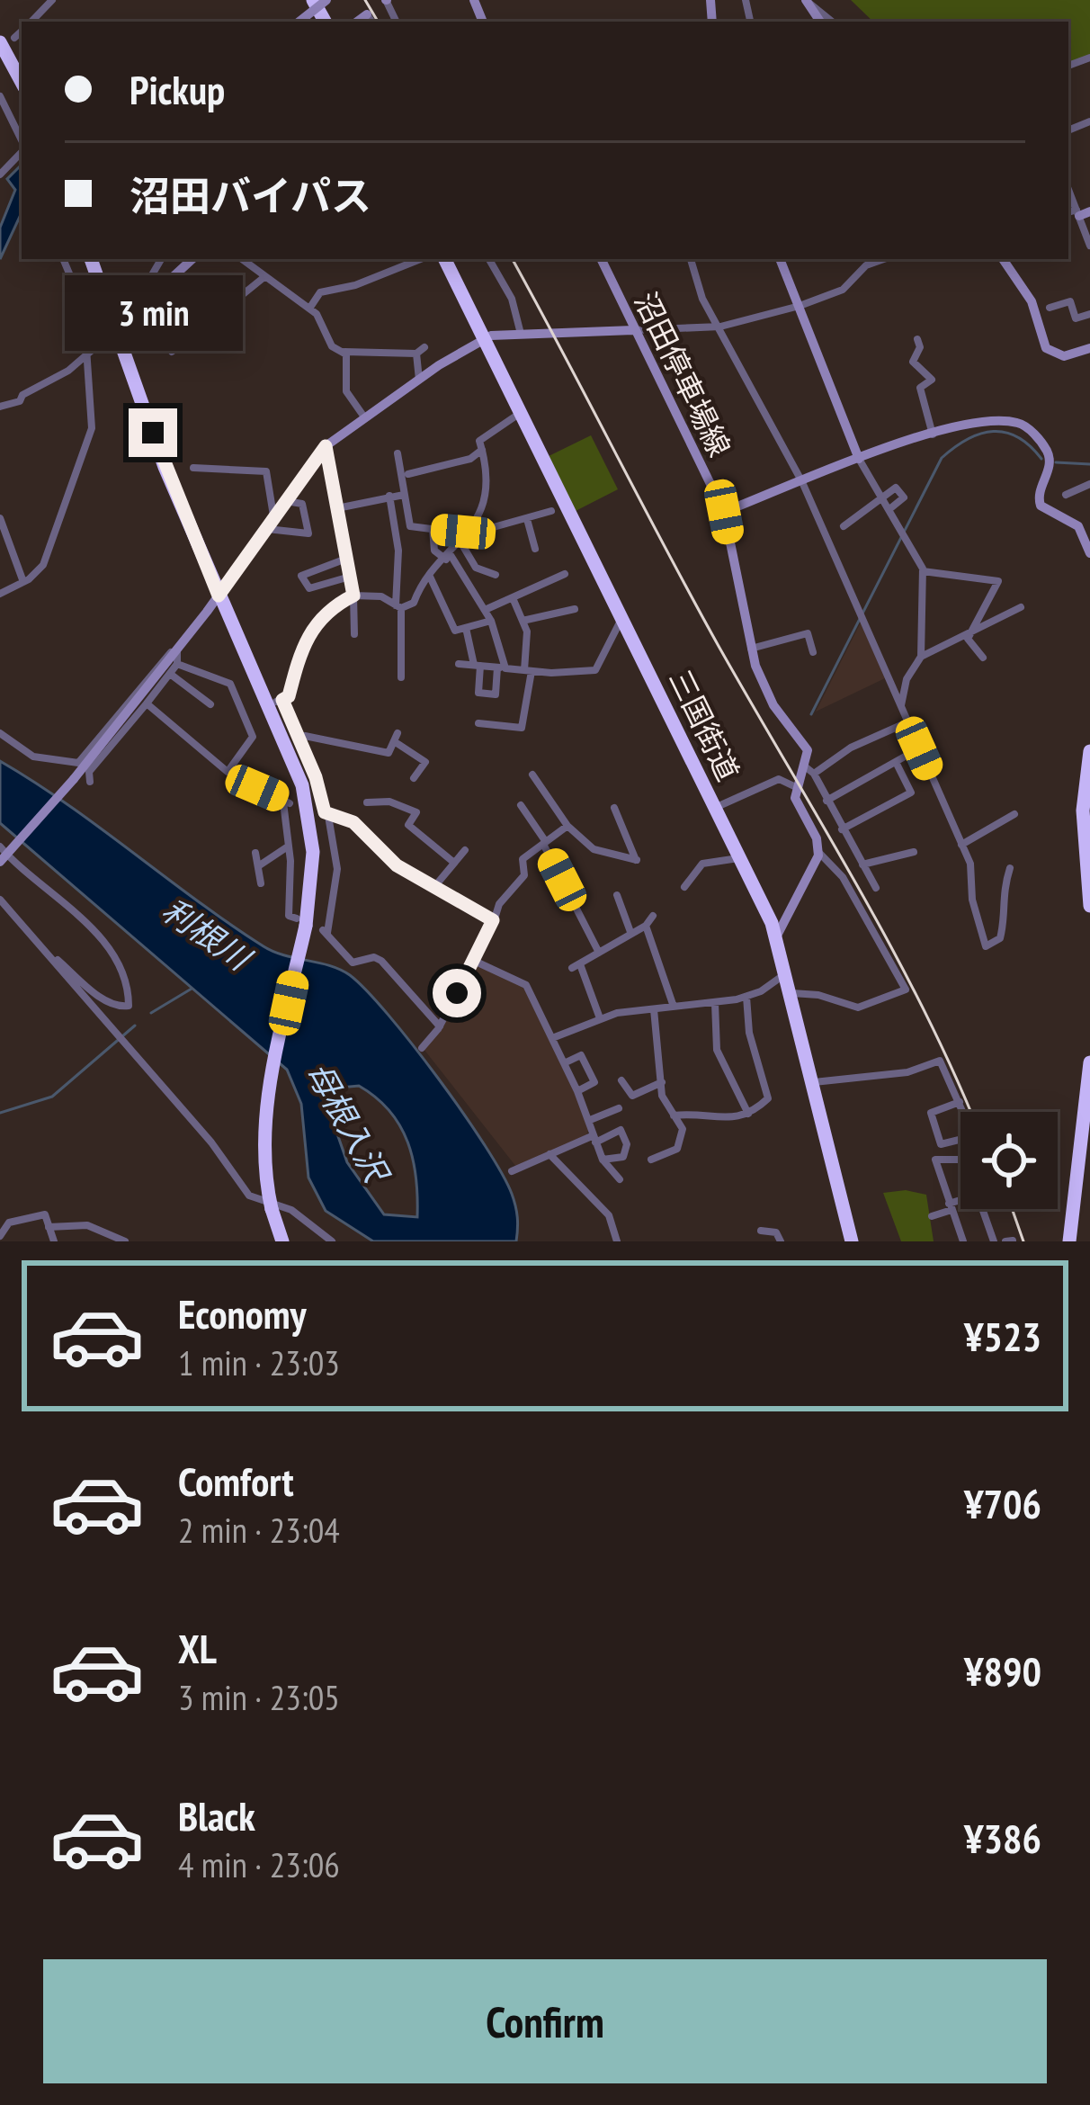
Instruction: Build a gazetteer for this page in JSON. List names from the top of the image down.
{
  "streets": {
    "highway": ["三国街道"],
    "street": ["沼田停車場線"]
  },
  "water": ["利根川", "母根入沢"],
  "page": {
    "banner": ["Pickup", "沼田バイパス"],
    "bubble": "3 min",
    "list": [
      {
        "name": "Economy",
        "note": "1 min · 23:03",
        "value": "¥523"
      },
      {
        "name": "Comfort",
        "note": "2 min · 23:04",
        "value": "¥706"
      },
      {
        "name": "XL",
        "note": "3 min · 23:05",
        "value": "¥890"
      },
      {
        "name": "Black",
        "note": "4 min · 23:06",
        "value": "¥386"
      }
    ],
    "buttons": "Confirm"
  }
}
